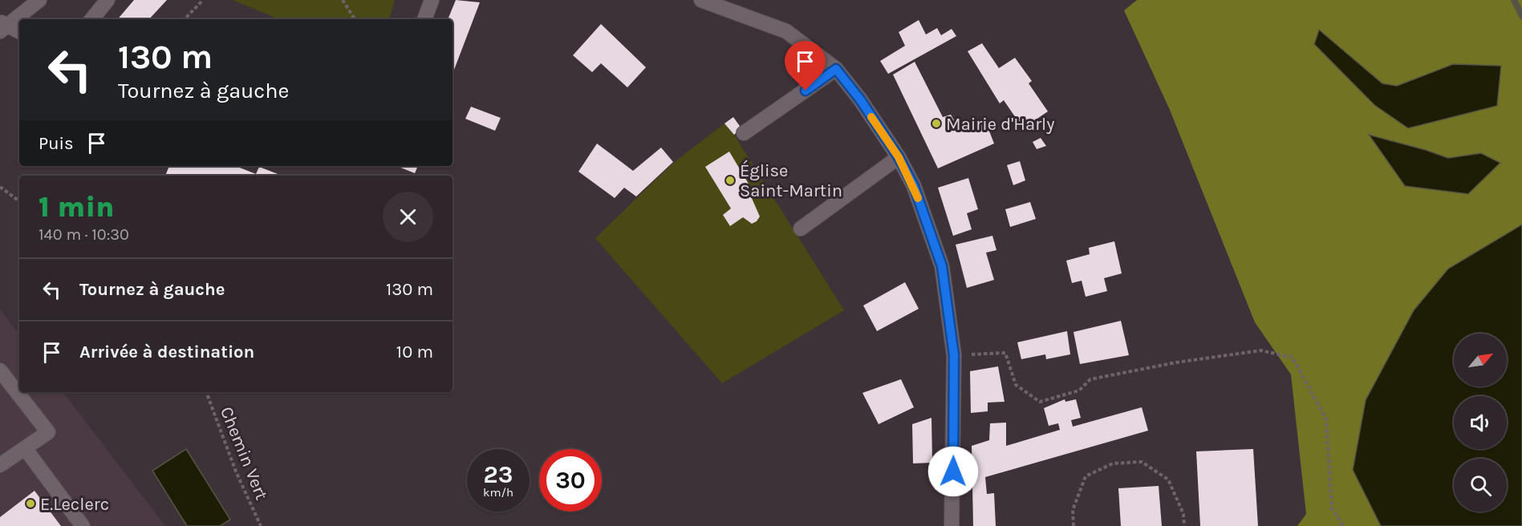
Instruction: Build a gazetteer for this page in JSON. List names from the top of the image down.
{
  "streets": {
    "path": ["Chemin Vert"]
  },
  "places": ["Mairie d'Harly", "Église Saint-Martin", "E.Leclerc"],
  "north": "top right",
  "page": {
    "turn": ["130 m", "Tournez à gauche"],
    "then": "Puis",
    "heading": ["1 min", "140 m · 10:30"],
    "list": [
      {
        "name": "Tournez à gauche",
        "value": "130 m"
      },
      {
        "name": "Arrivée à destination",
        "value": "10 m"
      }
    ],
    "speed": "23 km/h",
    "limit": "30"
  }
}
